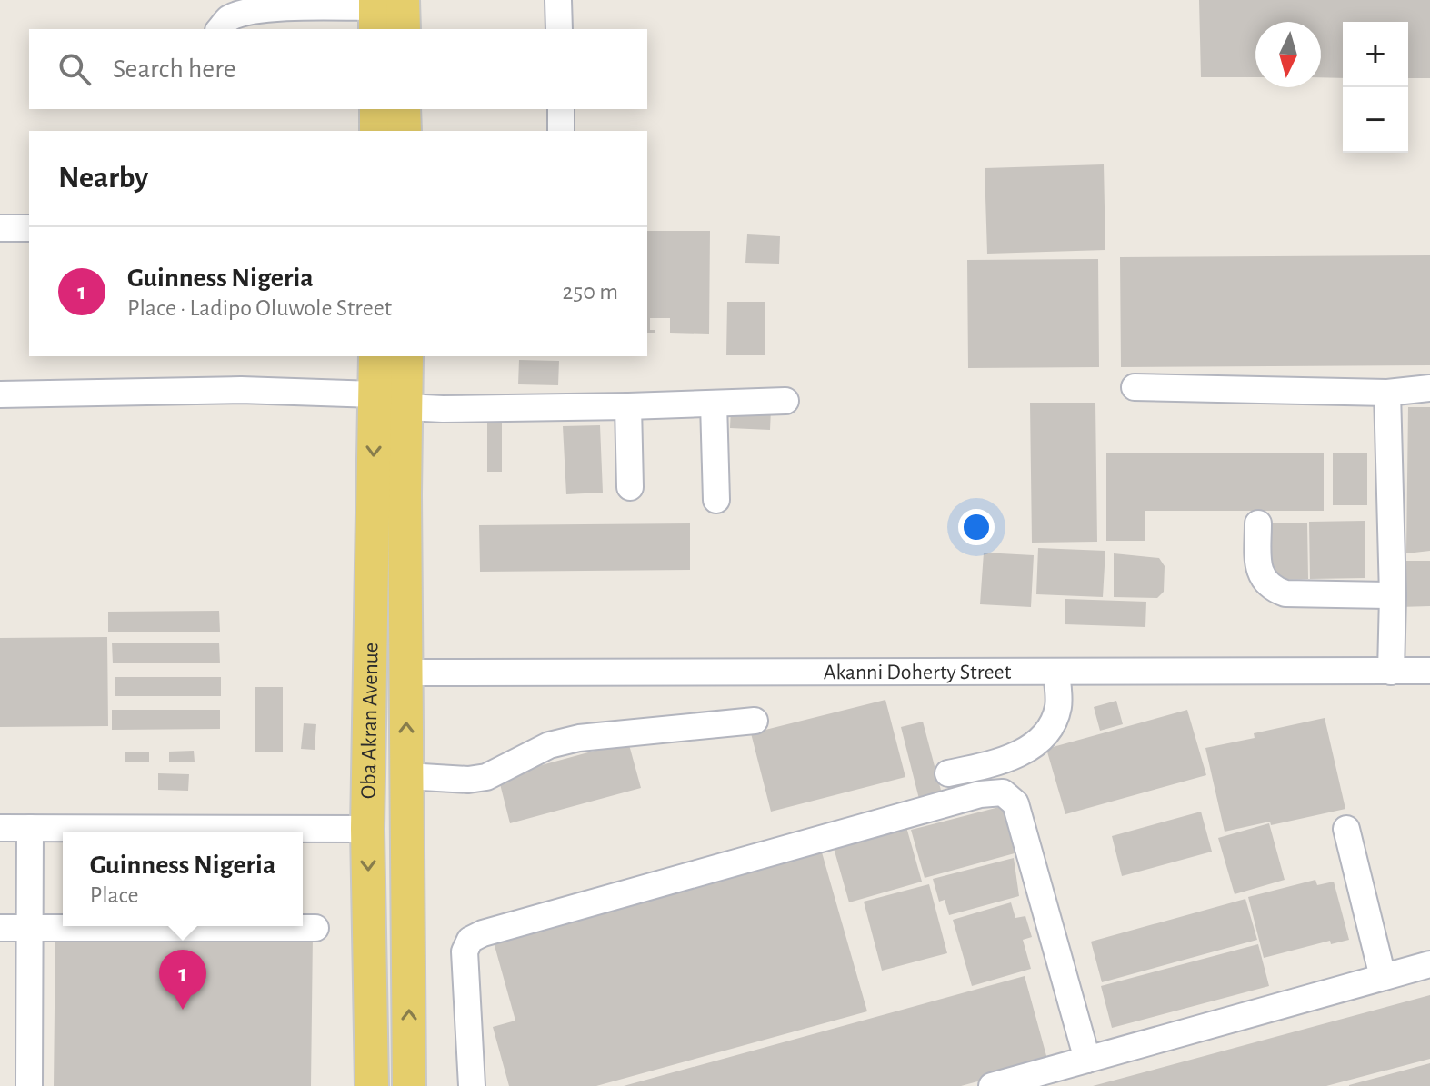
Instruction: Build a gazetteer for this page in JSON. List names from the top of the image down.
{
  "streets": {
    "main road": ["Oba Akran Avenue"],
    "street": ["Akanni Doherty Street"]
  },
  "crossings": [
    ["Akanni Doherty Street", "Oba Akran Avenue"]
  ],
  "north": "bottom",
  "page": {
    "map_buttons": ["+", "−"],
    "search": "Search here",
    "heading": "Nearby",
    "list": [
      {
        "mark": "1",
        "name": "Guinness Nigeria",
        "note": "Place · Ladipo Oluwole Street",
        "value": "250 m"
      }
    ],
    "popup": ["Guinness Nigeria", "Place"],
    "pins": "1"
  }
}
